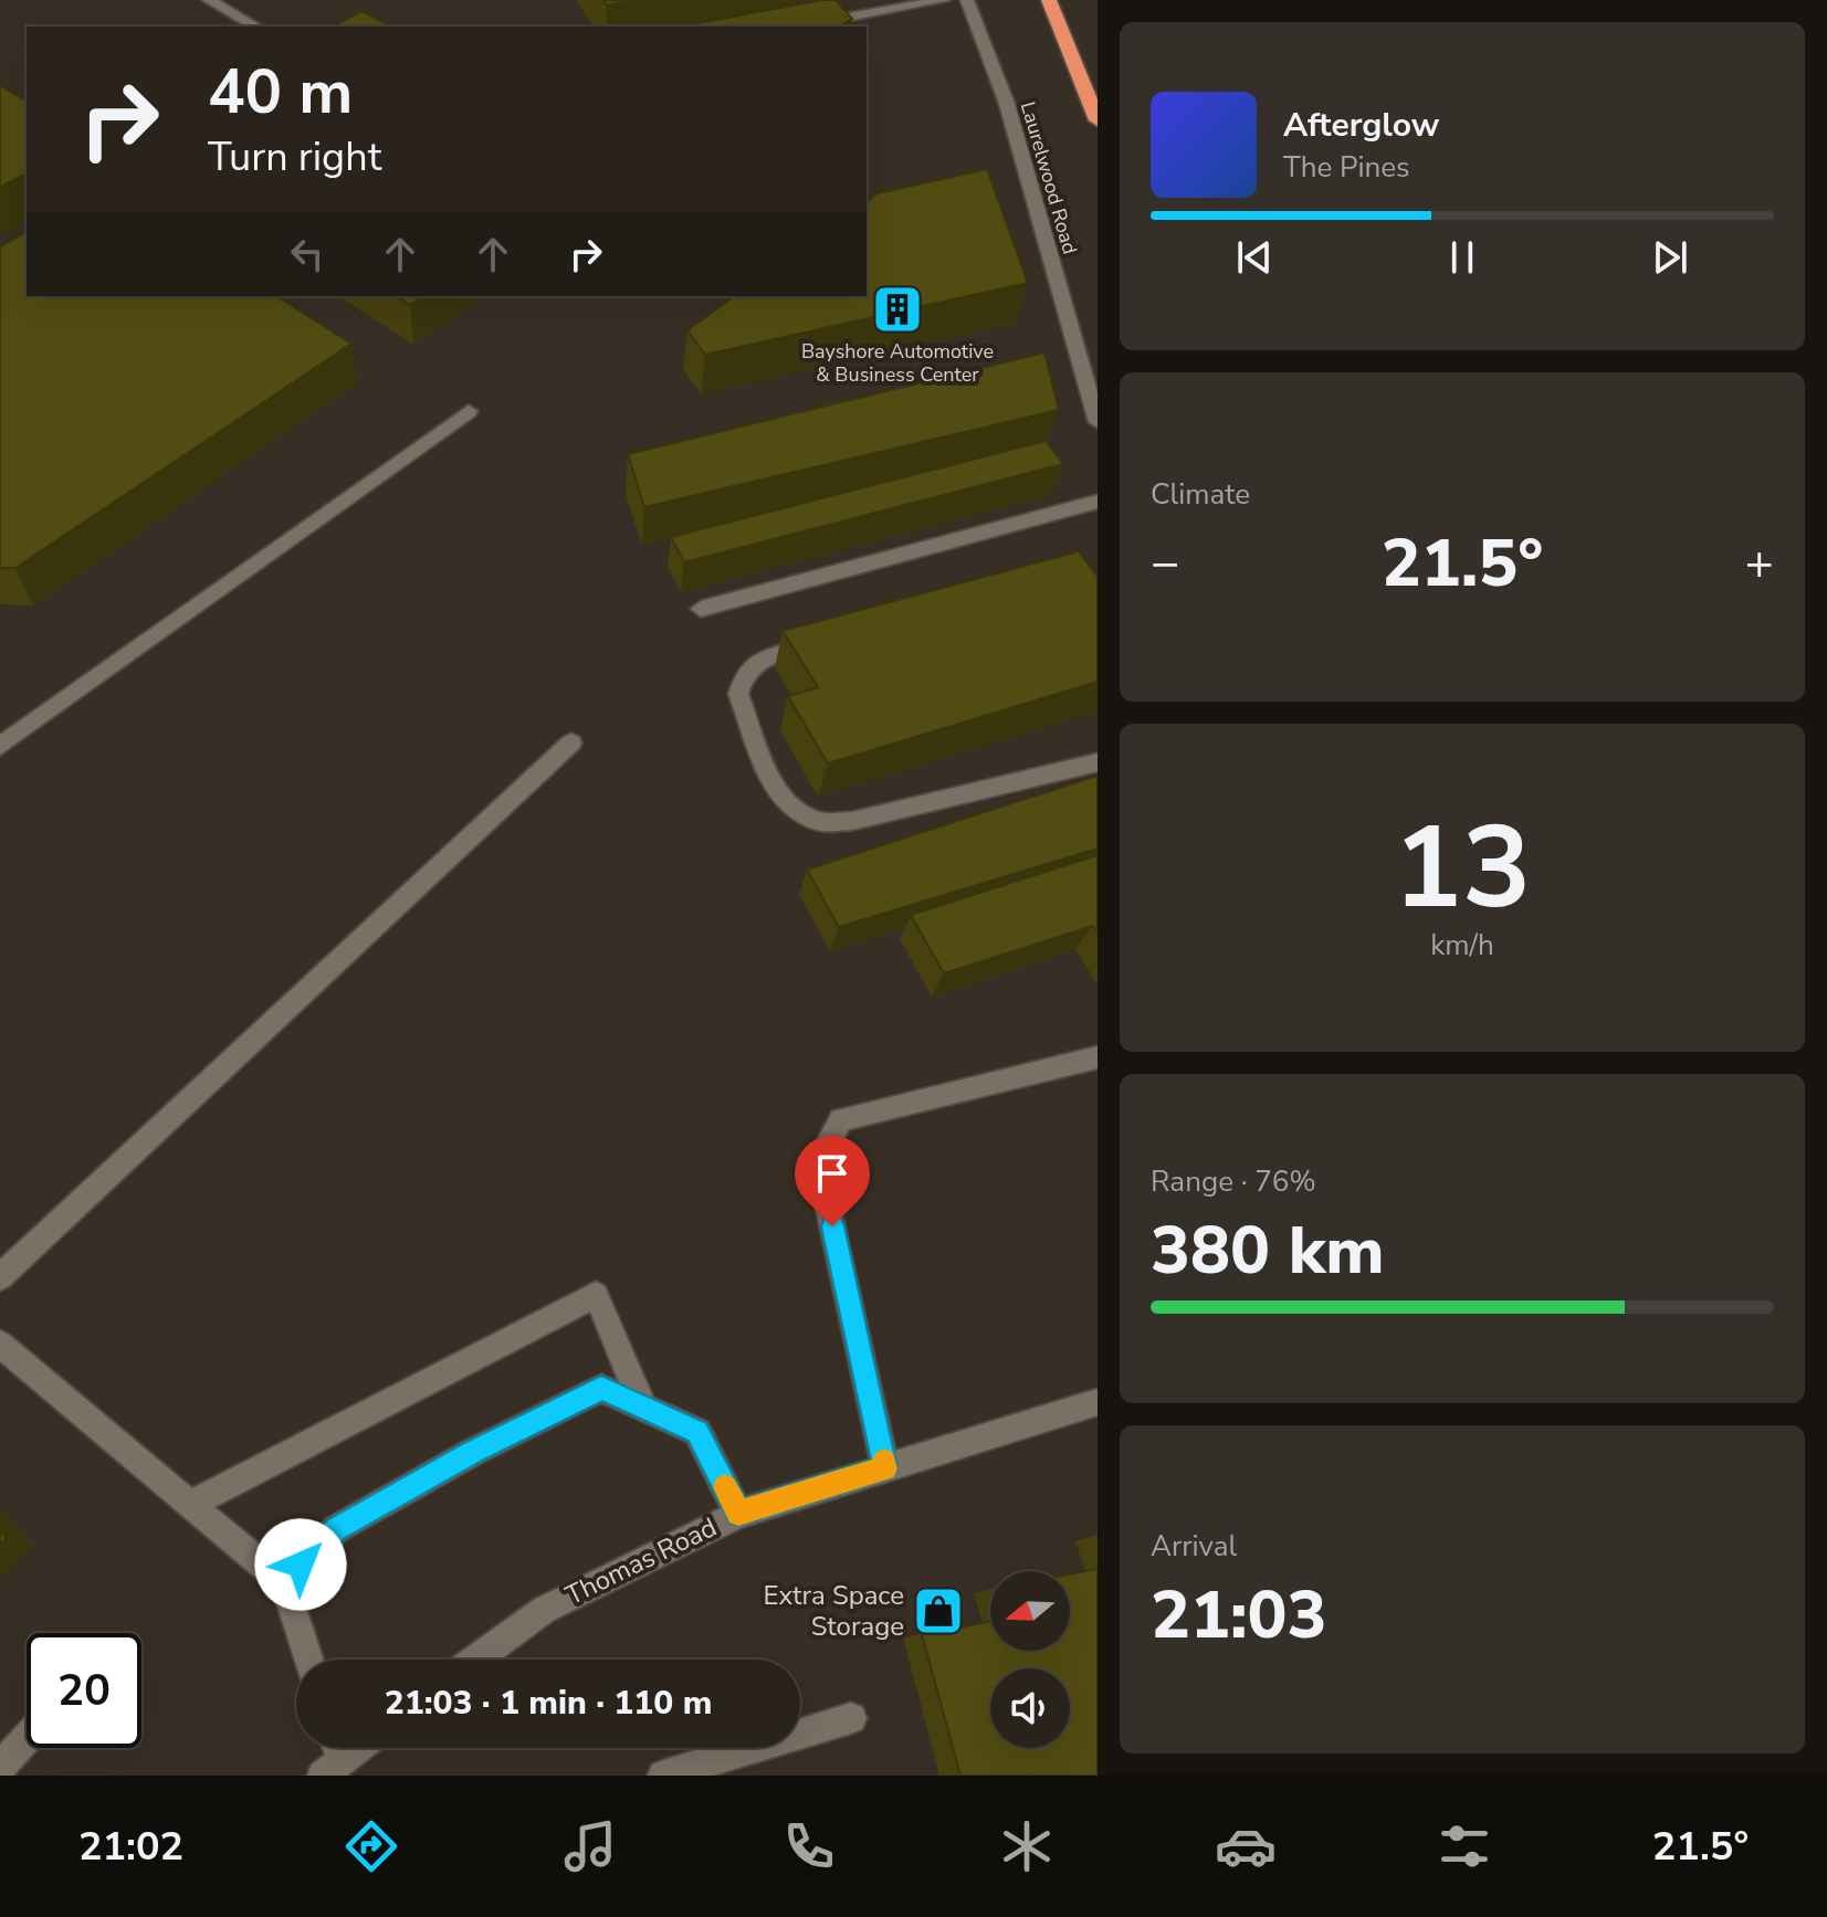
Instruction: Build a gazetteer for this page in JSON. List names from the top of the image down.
{
  "streets": {
    "street": ["Laurelwood Road", "Thomas Road"]
  },
  "places": {
    "building": ["Bayshore Automotive & Business Center"],
    "shop": ["Extra Space Storage"]
  },
  "north": "left",
  "page": {
    "turn": ["40 m", "Turn right"],
    "song": ["Afterglow", "The Pines"],
    "tile": [
      "Climate",
      ["13", "km/h"],
      ["Range · 76%", "380 km"],
      ["Arrival", "21:03"]
    ],
    "heat": ["−", "21.5°", "+"],
    "limit": "20",
    "trip": "21:03 · 1 min · 110 m",
    "tabs": ["21:02", "21.5°"]
  }
}
